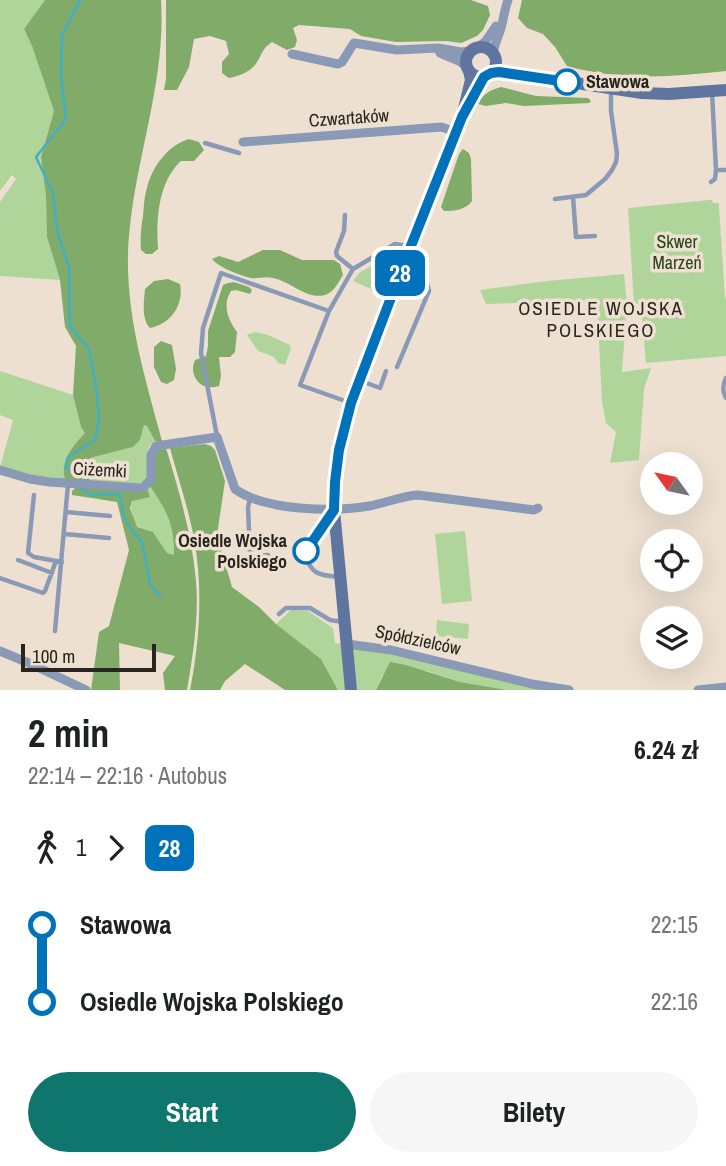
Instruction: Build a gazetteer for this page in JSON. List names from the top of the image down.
{
  "streets": {
    "street": ["Czwartaków", "Ciżemki", "Spółdzielców"]
  },
  "districts": ["OSIEDLE WOJSKA POLSKIEGO"],
  "parks": ["Skwer Marzeń"],
  "places": ["Stawowa", "Osiedle Wojska Polskiego"],
  "lines": ["bus line 28"],
  "scale_bar": "100 m",
  "north": "top left",
  "page": {
    "on_map": "28",
    "scale": "100 m",
    "heading": ["2 min", "22:14 – 22:16 · Autobus", "6.24 zł"],
    "legs": ["1", "28"],
    "list": [
      {
        "name": "Stawowa",
        "value": "22:15"
      },
      {
        "name": "Osiedle Wojska Polskiego",
        "value": "22:16"
      }
    ],
    "buttons": ["Start", "Bilety"]
  }
}
